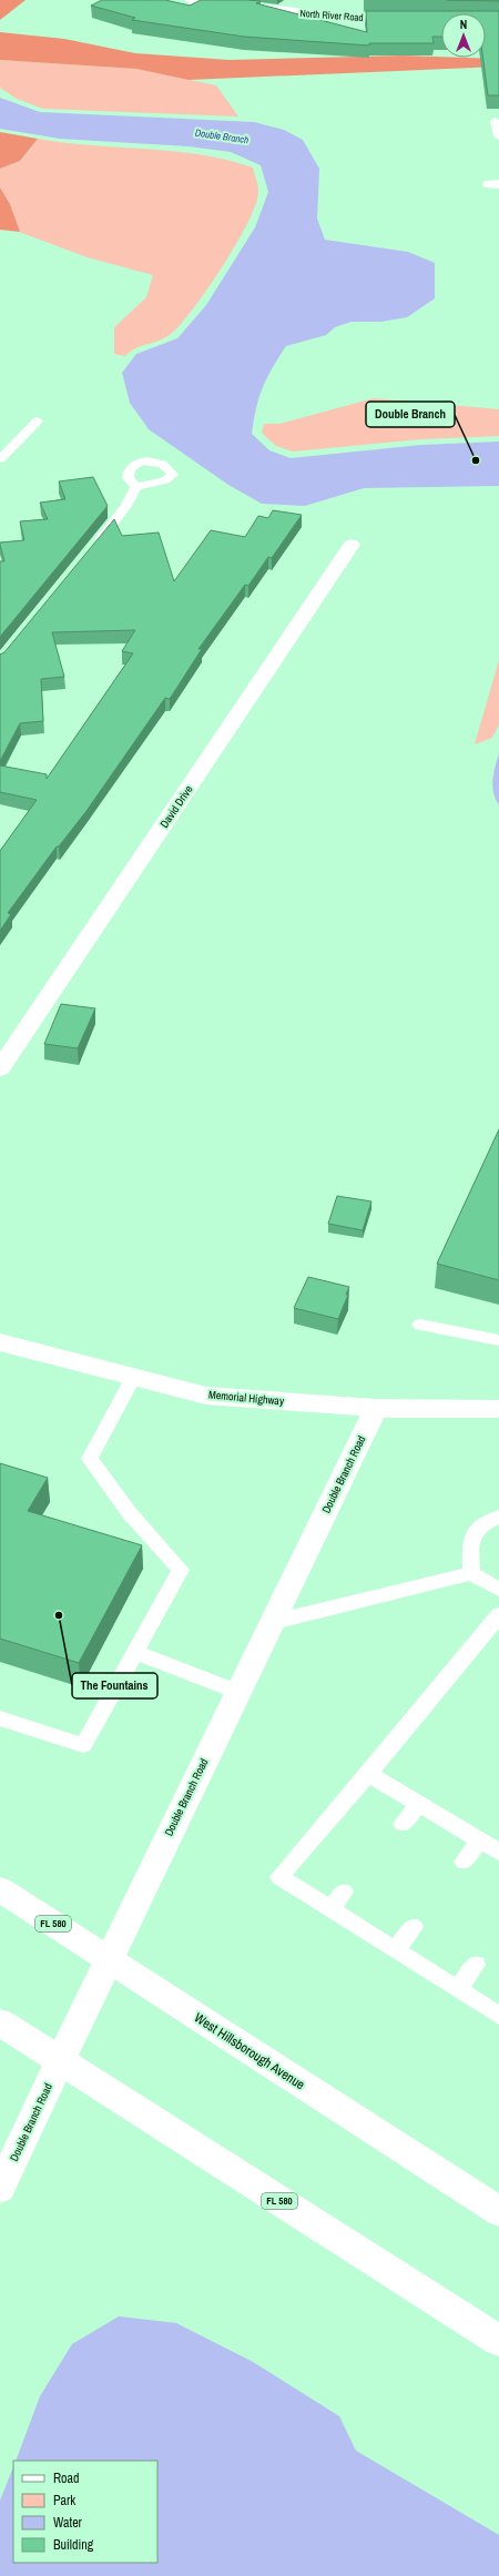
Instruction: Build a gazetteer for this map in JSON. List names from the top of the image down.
{
  "streets": {
    "street": [
      "North River Road",
      "David Drive",
      "Memorial Highway",
      "Double Branch Road",
      "FL 580",
      "West Hillsborough Avenue"
    ]
  },
  "crossings": [
    ["Memorial Highway", "Double Branch Road"],
    ["Double Branch Road", "FL 580"],
    ["Double Branch Road", "West Hillsborough Avenue"]
  ],
  "water": ["Double Branch"],
  "places": ["Double Branch", "The Fountains"],
  "legend": [
    "Road",
    "Park",
    "Water",
    "Building"
  ],
  "north": "top"
}
